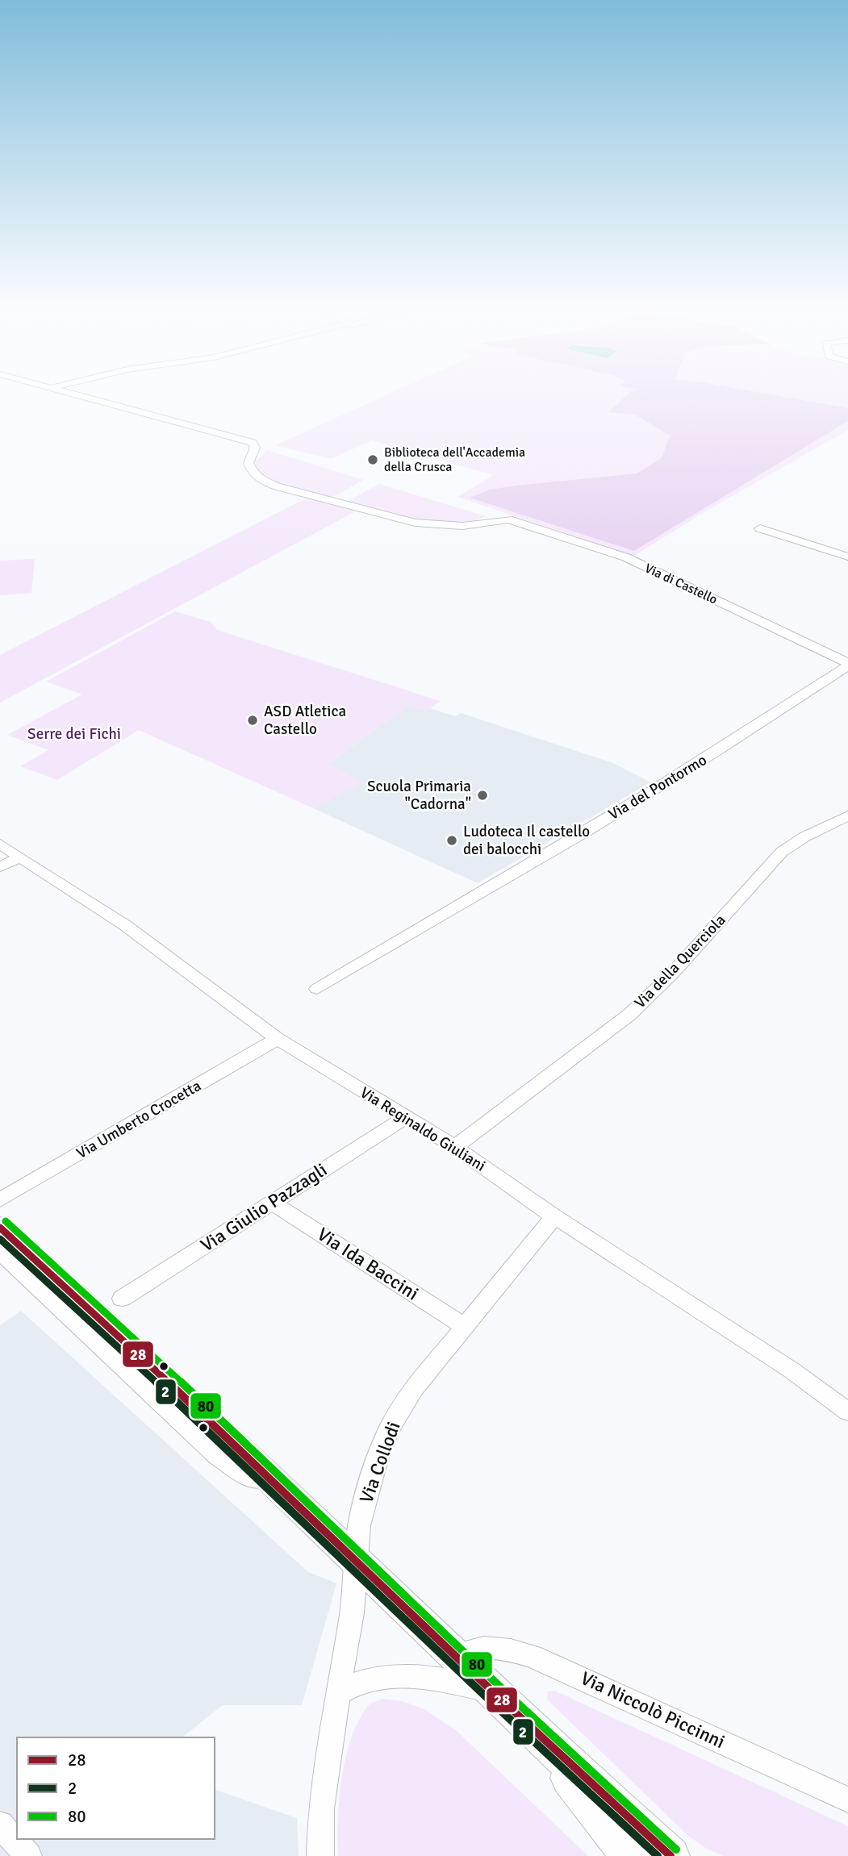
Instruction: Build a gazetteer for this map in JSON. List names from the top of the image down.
{
  "streets": {
    "street": [
      "Via di Castello",
      "Via del Pontormo",
      "Via della Querciola",
      "Via Umberto Crocetta",
      "Via Reginaldo Giuliani",
      "Via Giulio Pazzagli",
      "Via Ida Baccini",
      "Via Collodi",
      "Via Niccolò Piccinni"
    ]
  },
  "crossings": [
    ["Via di Castello", "Via del Pontormo"],
    ["Via della Querciola", "Via Reginaldo Giuliani"],
    ["Via Umberto Crocetta", "Via Reginaldo Giuliani"],
    ["Via Reginaldo Giuliani", "Via Giulio Pazzagli"],
    ["Via Reginaldo Giuliani", "Via Collodi"],
    ["Via Giulio Pazzagli", "Via Ida Baccini"],
    ["Via Ida Baccini", "Via Collodi"]
  ],
  "parks": ["Serre dei Fichi"],
  "places": [
    "Biblioteca dell'Accademia della Crusca",
    "ASD Atletica Castello",
    "Scuola Primaria \"Cadorna\"",
    "Ludoteca Il castello dei balocchi"
  ],
  "lines": ["transit line 80", "transit line 28", "transit line 2"],
  "legend": ["28", "2", "80"]
}
